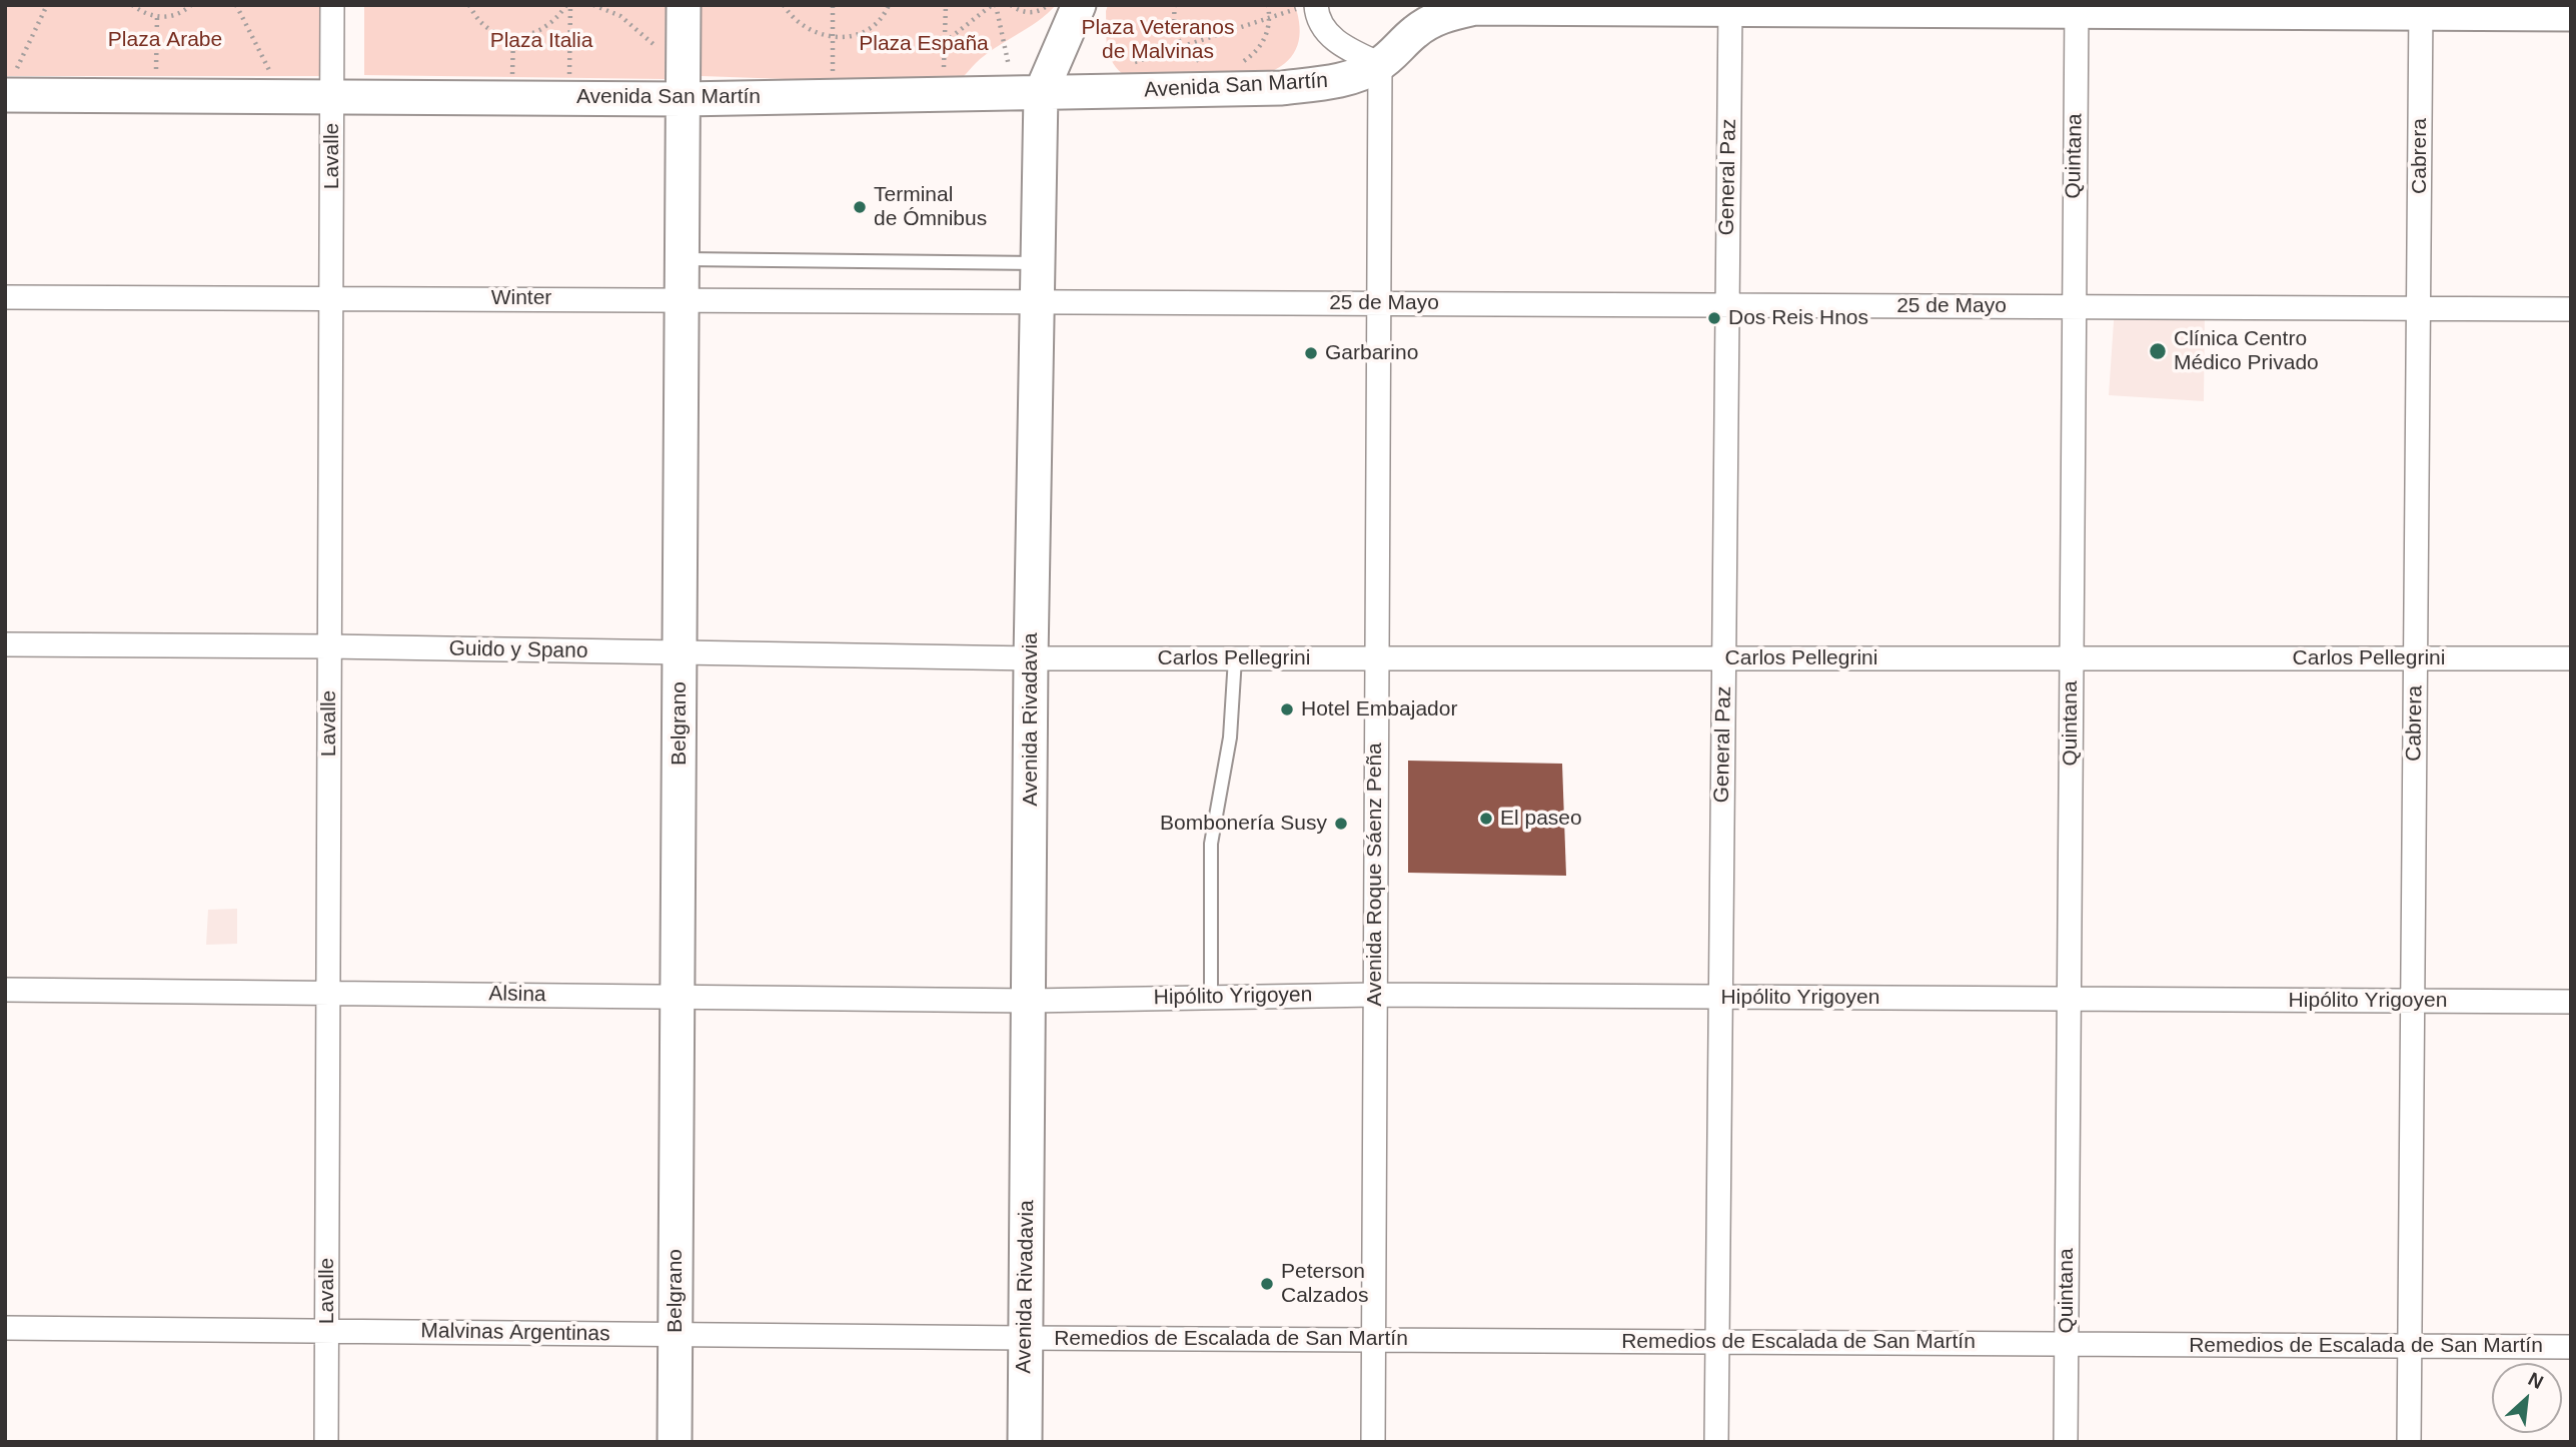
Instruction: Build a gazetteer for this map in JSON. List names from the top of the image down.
{
  "streets": {
    "main road": ["Avenida San Martín", "Avenida Rivadavia", "Belgrano"],
    "street": [
      "Lavalle",
      "Quintana",
      "Cabrera",
      "General Paz",
      "Winter",
      "25 de Mayo",
      "Guido y Spano",
      "Carlos Pellegrini",
      "Avenida Roque Sáenz Peña",
      "Alsina",
      "Hipólito Yrigoyen",
      "Malvinas Argentinas",
      "Remedios de Escalada de San Martín"
    ]
  },
  "crossings": [
    ["Avenida San Martín", "Lavalle"],
    ["Avenida San Martín", "Quintana"],
    ["Avenida San Martín", "Cabrera"],
    ["Avenida San Martín", "General Paz"],
    ["Avenida San Martín", "Avenida Rivadavia"],
    ["Avenida San Martín", "Belgrano"],
    ["Avenida San Martín", "Avenida Roque Sáenz Peña"],
    ["Lavalle", "Winter"],
    ["Lavalle", "Guido y Spano"],
    ["Lavalle", "Alsina"],
    ["Lavalle", "Malvinas Argentinas"],
    ["Quintana", "25 de Mayo"],
    ["Quintana", "Carlos Pellegrini"],
    ["Quintana", "Hipólito Yrigoyen"],
    ["Quintana", "Remedios de Escalada de San Martín"],
    ["Cabrera", "25 de Mayo"],
    ["Cabrera", "Carlos Pellegrini"],
    ["Cabrera", "Hipólito Yrigoyen"],
    ["Cabrera", "Remedios de Escalada de San Martín"],
    ["General Paz", "25 de Mayo"],
    ["General Paz", "Carlos Pellegrini"],
    ["General Paz", "Hipólito Yrigoyen"],
    ["General Paz", "Remedios de Escalada de San Martín"],
    ["Winter", "25 de Mayo"],
    ["Winter", "Avenida Rivadavia"],
    ["Winter", "Belgrano"],
    ["25 de Mayo", "Avenida Rivadavia"],
    ["25 de Mayo", "Avenida Roque Sáenz Peña"],
    ["Guido y Spano", "Carlos Pellegrini"],
    ["Guido y Spano", "Avenida Rivadavia"],
    ["Guido y Spano", "Belgrano"],
    ["Carlos Pellegrini", "Avenida Rivadavia"],
    ["Carlos Pellegrini", "Avenida Roque Sáenz Peña"],
    ["Avenida Rivadavia", "Alsina"],
    ["Avenida Rivadavia", "Hipólito Yrigoyen"],
    ["Avenida Rivadavia", "Malvinas Argentinas"],
    ["Avenida Rivadavia", "Remedios de Escalada de San Martín"],
    ["Belgrano", "Alsina"],
    ["Belgrano", "Malvinas Argentinas"],
    ["Avenida Roque Sáenz Peña", "Hipólito Yrigoyen"],
    ["Avenida Roque Sáenz Peña", "Remedios de Escalada de San Martín"],
    ["Alsina", "Hipólito Yrigoyen"],
    ["Malvinas Argentinas", "Remedios de Escalada de San Martín"]
  ],
  "parks": [
    "Plaza Veteranos de Malvinas",
    "Plaza Arabe",
    "Plaza Italia",
    "Plaza España"
  ],
  "places": [
    "Terminal de Ómnibus",
    "Dos Reis Hnos",
    "Clínica Centro Médico Privado",
    "Garbarino",
    "Hotel Embajador",
    "El paseo",
    "Bombonería Susy",
    "Peterson Calzados"
  ],
  "north": "top right"
}
